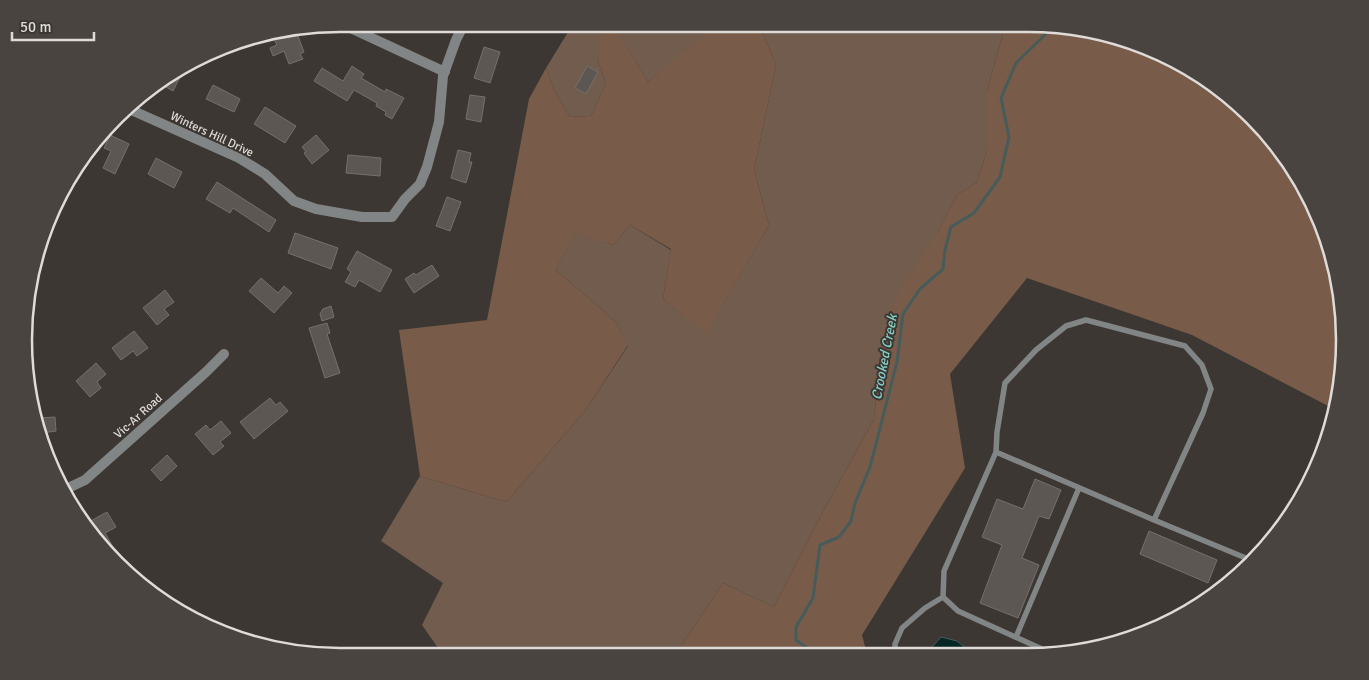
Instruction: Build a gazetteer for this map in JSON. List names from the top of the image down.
{
  "streets": {
    "street": ["Winters Hill Drive", "Vic-Ar Road"]
  },
  "water": ["Crooked Creek"],
  "scale_bar": "50 m"
}
